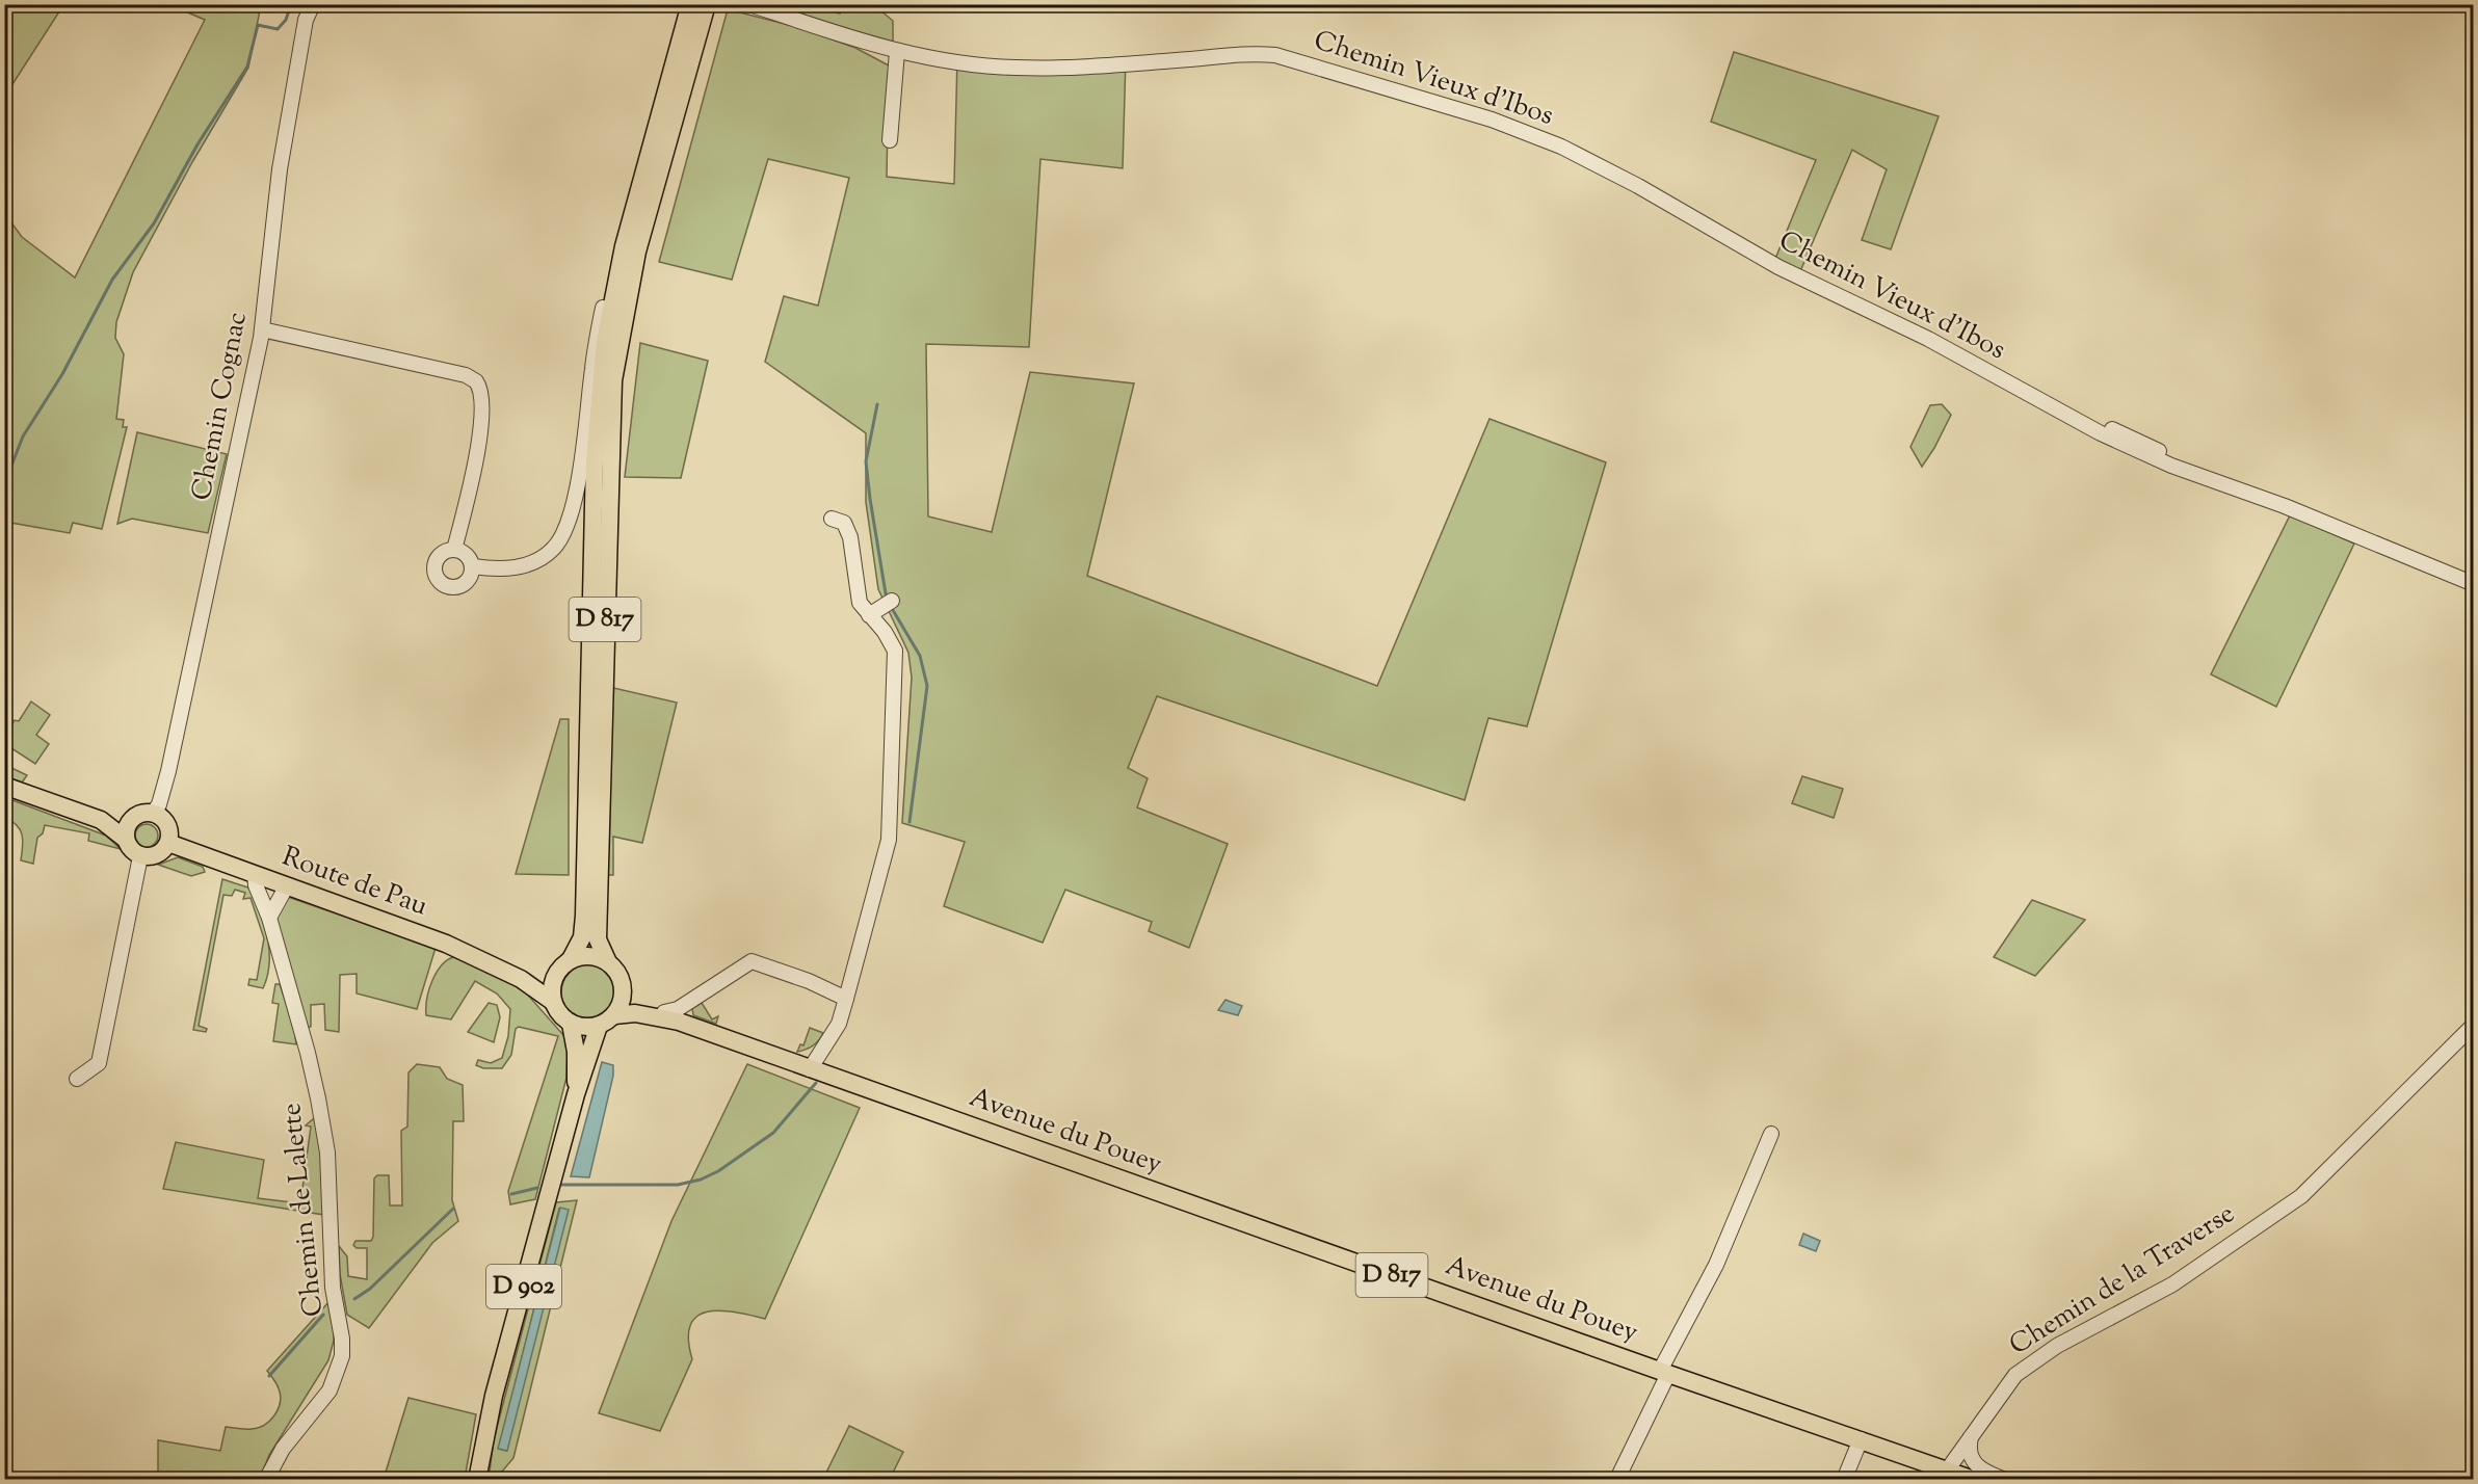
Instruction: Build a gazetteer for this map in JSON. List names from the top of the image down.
{
  "streets": {
    "main road": [
      "D 817",
      "Route de Pau",
      "Avenue du Pouey",
      "D 902"
    ],
    "street": [
      "Chemin Vieux d'Ibos",
      "Chemin Cognac",
      "Chemin de Lalette",
      "Chemin de la Traverse"
    ]
  },
  "crossings": [
    ["Chemin Cognac", "Route de Pau"],
    ["D 817", "Route de Pau"],
    ["D 817", "Avenue du Pouey"],
    ["D 817", "D 902"],
    ["Route de Pau", "Chemin de Lalette"],
    ["Route de Pau", "D 902"],
    ["Avenue du Pouey", "Chemin de la Traverse"]
  ]
}
